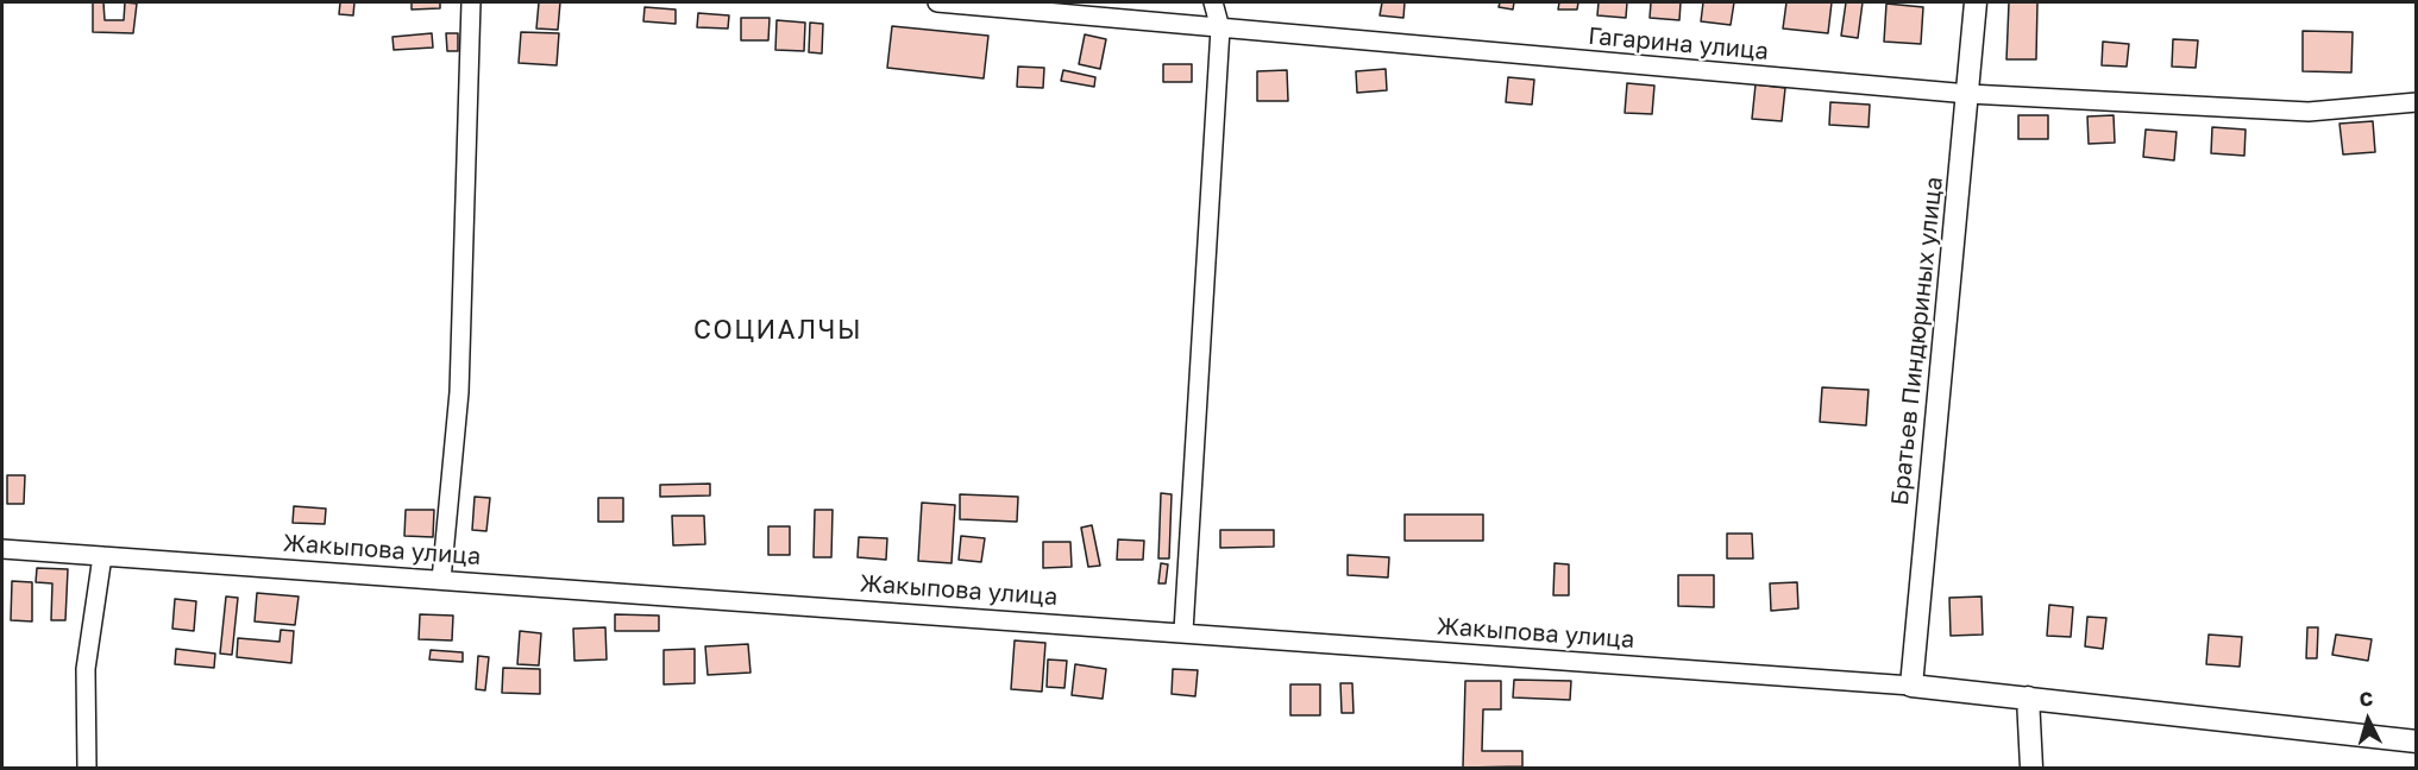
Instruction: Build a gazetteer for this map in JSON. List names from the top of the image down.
{
  "streets": {
    "street": ["Гагарина улица", "Братьев Пиндюриных улица", "Жакыпова улица"]
  },
  "crossings": [
    ["Гагарина улица", "Братьев Пиндюриных улица"],
    ["Братьев Пиндюриных улица", "Жакыпова улица"]
  ],
  "districts": ["СОЦИАЛЧЫ"],
  "north": "top"
}
